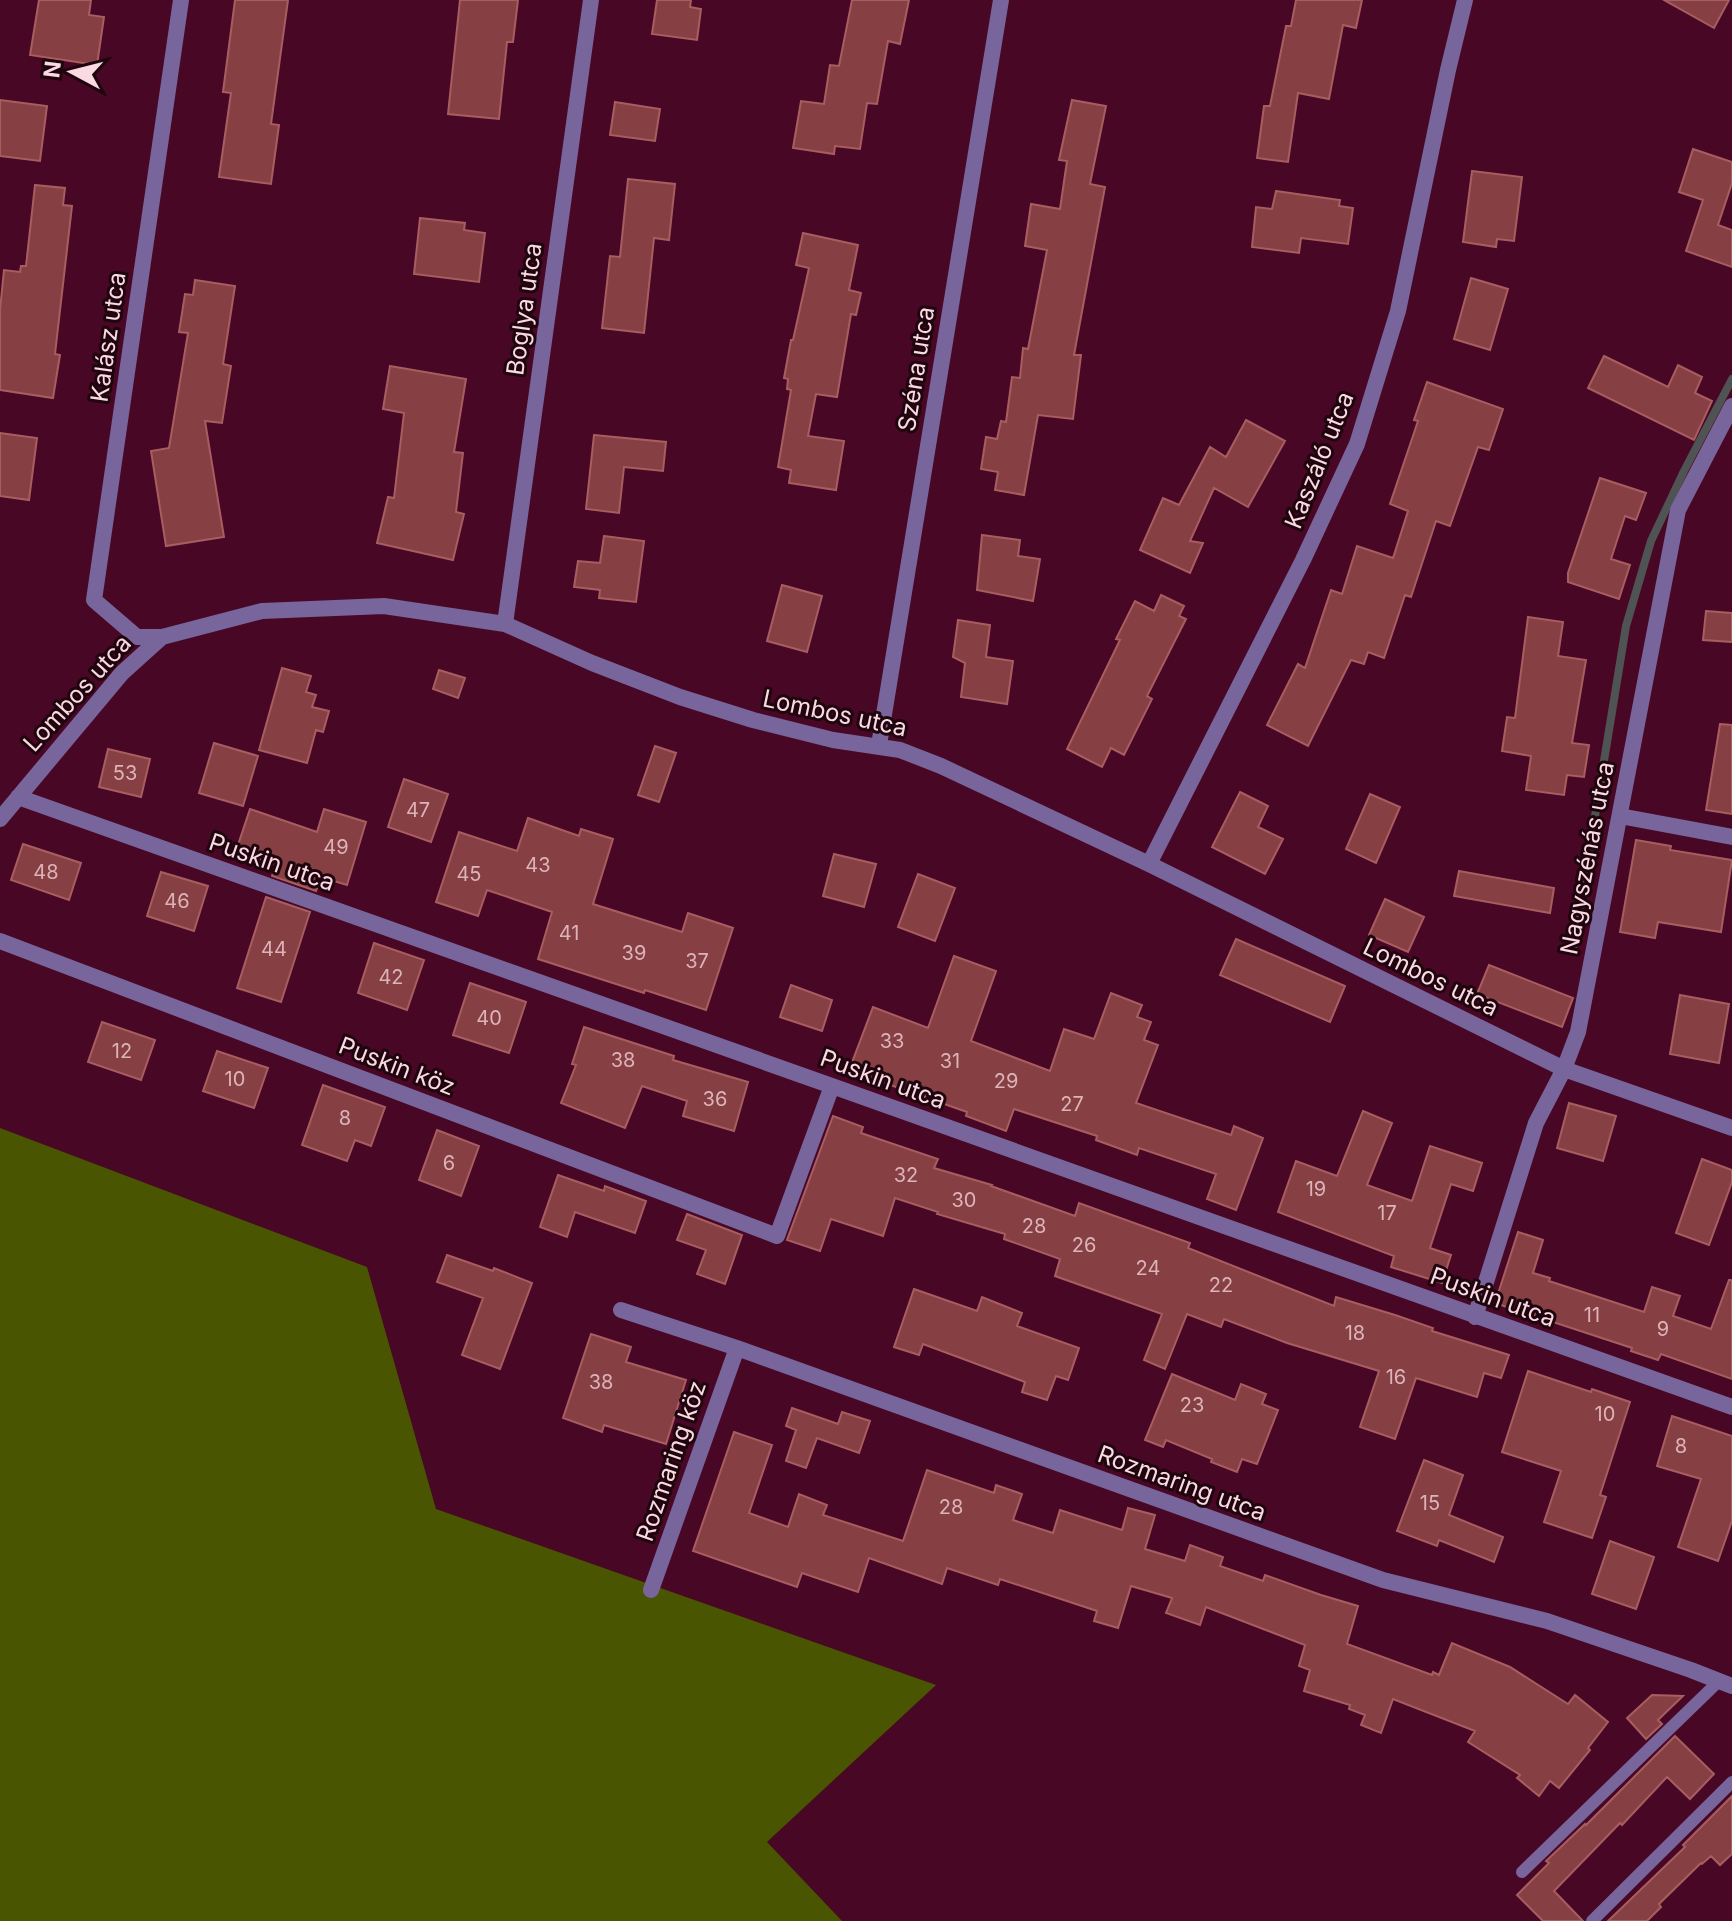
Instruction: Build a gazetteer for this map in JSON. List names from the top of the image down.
{
  "streets": {
    "street": [
      "Boglya utca",
      "Kalász utca",
      "Széna utca",
      "Kaszáló utca",
      "Lombos utca",
      "Nagyszénás utca",
      "Puskin utca",
      "Puskin köz",
      "Rozmaring köz",
      "Rozmaring utca"
    ]
  },
  "crossings": [
    ["Boglya utca", "Lombos utca"],
    ["Kalász utca", "Lombos utca"],
    ["Széna utca", "Lombos utca"],
    ["Kaszáló utca", "Lombos utca"],
    ["Lombos utca", "Nagyszénás utca"],
    ["Lombos utca", "Puskin utca"],
    ["Nagyszénás utca", "Puskin utca"],
    ["Puskin utca", "Puskin köz"],
    ["Rozmaring köz", "Rozmaring utca"]
  ],
  "house_numbers": [
    "53",
    "47",
    "49",
    "43",
    "48",
    "45",
    "46",
    "41",
    "44",
    "39",
    "37",
    "42",
    "40",
    "33",
    "12",
    "38",
    "31",
    "10",
    "29",
    "36",
    "27",
    "8",
    "6",
    "32",
    "19",
    "30",
    "17",
    "28",
    "26",
    "24",
    "22",
    "11",
    "9",
    "18",
    "16",
    "38",
    "23",
    "10",
    "8",
    "15",
    "28"
  ],
  "north": "left"
}
